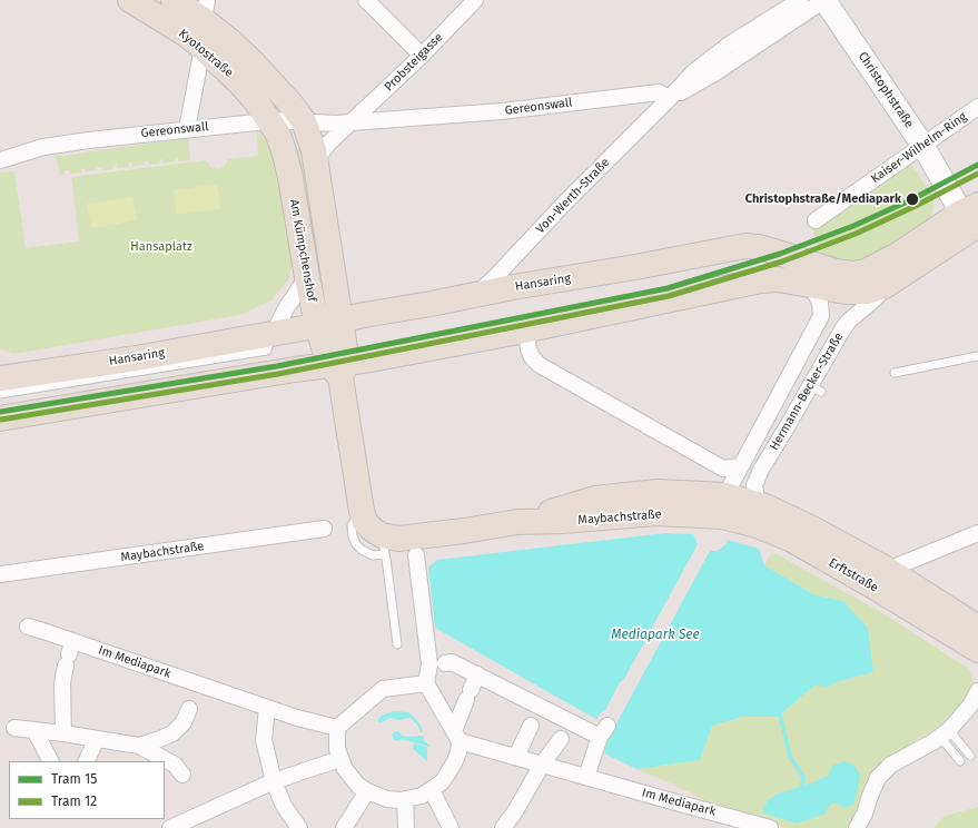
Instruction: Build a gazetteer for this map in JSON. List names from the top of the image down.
{
  "streets": {
    "main road": [
      "Kyotostraße",
      "Am Kümpchenshof",
      "Hansaring",
      "Maybachstraße",
      "Erftstraße"
    ],
    "street": [
      "Probsteigasse",
      "Christophstraße",
      "Gereonswall",
      "Kaiser-Wilhelm-Ring",
      "Von-Werth-Straße",
      "Hermann-Becker-Straße",
      "Im Mediapark"
    ]
  },
  "crossings": [
    ["Kyotostraße", "Gereonswall"],
    ["Kyotostraße", "Am Kümpchenshof"],
    ["Probsteigasse", "Gereonswall"],
    ["Christophstraße", "Kaiser-Wilhelm-Ring"],
    ["Christophstraße", "Von-Werth-Straße"],
    ["Gereonswall", "Von-Werth-Straße"],
    ["Gereonswall", "Am Kümpchenshof"],
    ["Von-Werth-Straße", "Hansaring"],
    ["Am Kümpchenshof", "Hansaring"],
    ["Am Kümpchenshof", "Maybachstraße"],
    ["Hansaring", "Hermann-Becker-Straße"],
    ["Hermann-Becker-Straße", "Maybachstraße"],
    ["Hermann-Becker-Straße", "Erftstraße"],
    ["Maybachstraße", "Erftstraße"]
  ],
  "water": ["Mediapark See"],
  "parks": ["Hansaplatz"],
  "places": ["Christophstraße/Mediapark"],
  "lines": ["tram line 15", "tram line 12"],
  "legend": ["Tram 15", "Tram 12"]
}
